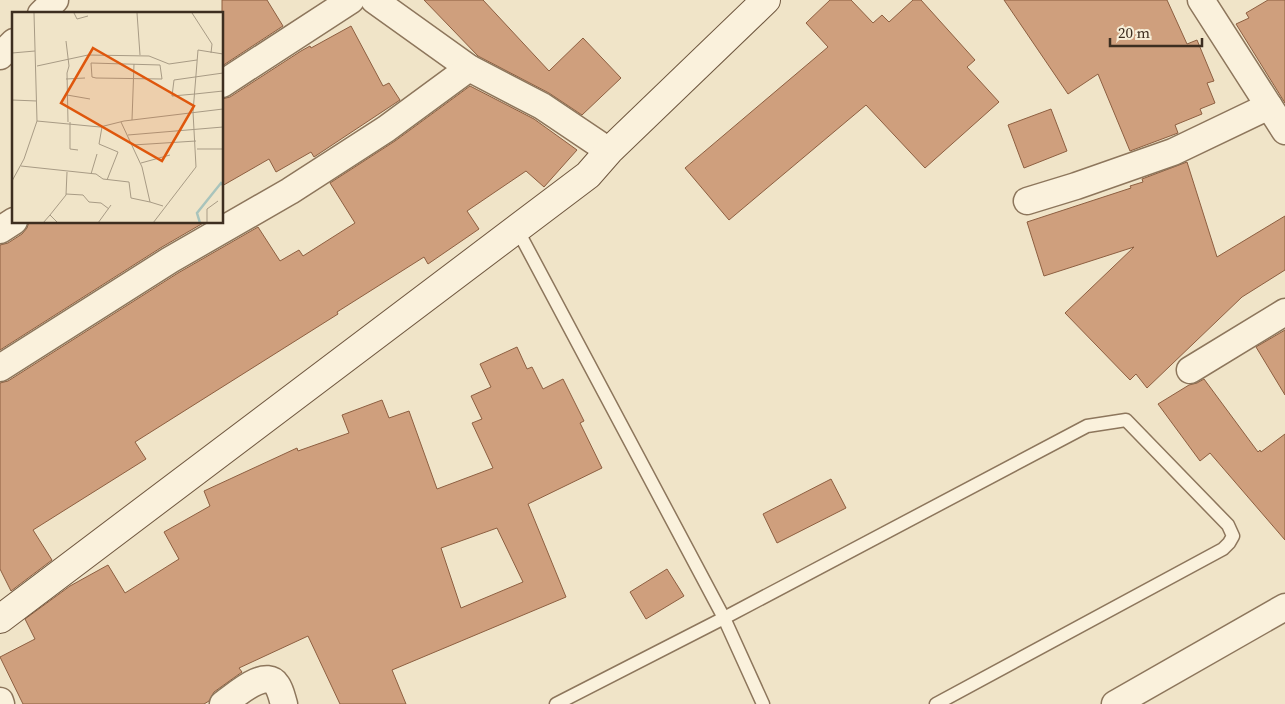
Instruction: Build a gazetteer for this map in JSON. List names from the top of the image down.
{
  "scale_bar": "20 m"
}
